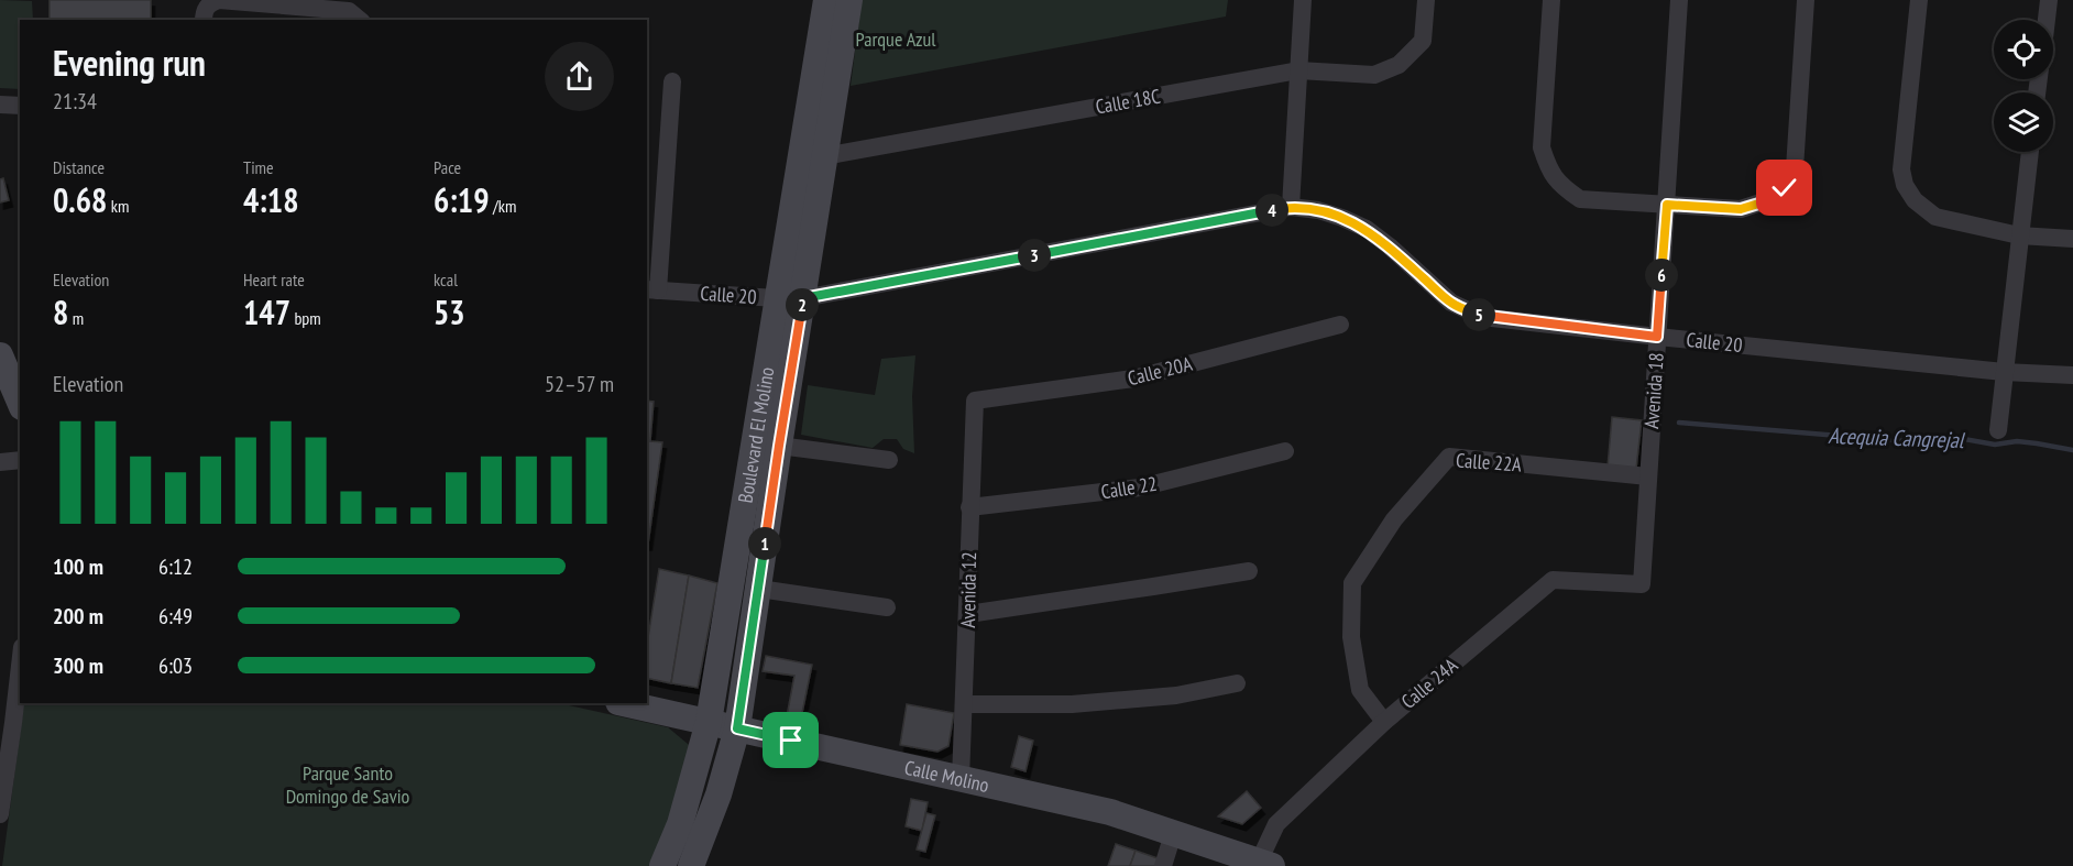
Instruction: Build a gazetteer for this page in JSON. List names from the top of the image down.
{
  "streets": {
    "street": [
      "Calle 18C",
      "Calle 20",
      "Calle 20A",
      "Avenida 18",
      "Boulevard El Molino",
      "Calle 22A",
      "Calle 22",
      "Avenida 12",
      "Calle 24A",
      "Calle Molino"
    ]
  },
  "crossings": [
    ["Calle 18C", "Boulevard El Molino"],
    ["Calle 20", "Avenida 18"],
    ["Calle 20", "Boulevard El Molino"],
    ["Calle 20A", "Avenida 12"],
    ["Avenida 18", "Calle 22A"],
    ["Avenida 18", "Calle 24A"],
    ["Boulevard El Molino", "Calle Molino"],
    ["Calle 22A", "Calle 24A"],
    ["Calle 22", "Avenida 12"],
    ["Avenida 12", "Calle Molino"],
    ["Calle 24A", "Calle Molino"]
  ],
  "water": ["Acequia Cangrejal"],
  "parks": ["Parque Azul", "Parque Santo Domingo de Savio"],
  "page": {
    "heading": ["Evening run", "21:34"],
    "stats": [
      ["Distance", "0.68 km"],
      ["Time", "4:18"],
      ["Pace", "6:19 /km"],
      ["Elevation", "8 m"],
      ["Heart rate", "147 bpm"],
      ["kcal", "53"]
    ],
    "pins": [
      "4",
      "3",
      "6",
      "2",
      "5",
      "1"
    ],
    "chart": ["Elevation", "52–57 m"],
    "list": [
      {
        "name": "100 m",
        "note": "6:12"
      },
      {
        "name": "200 m",
        "note": "6:49"
      },
      {
        "name": "300 m",
        "note": "6:03"
      }
    ]
  }
}
